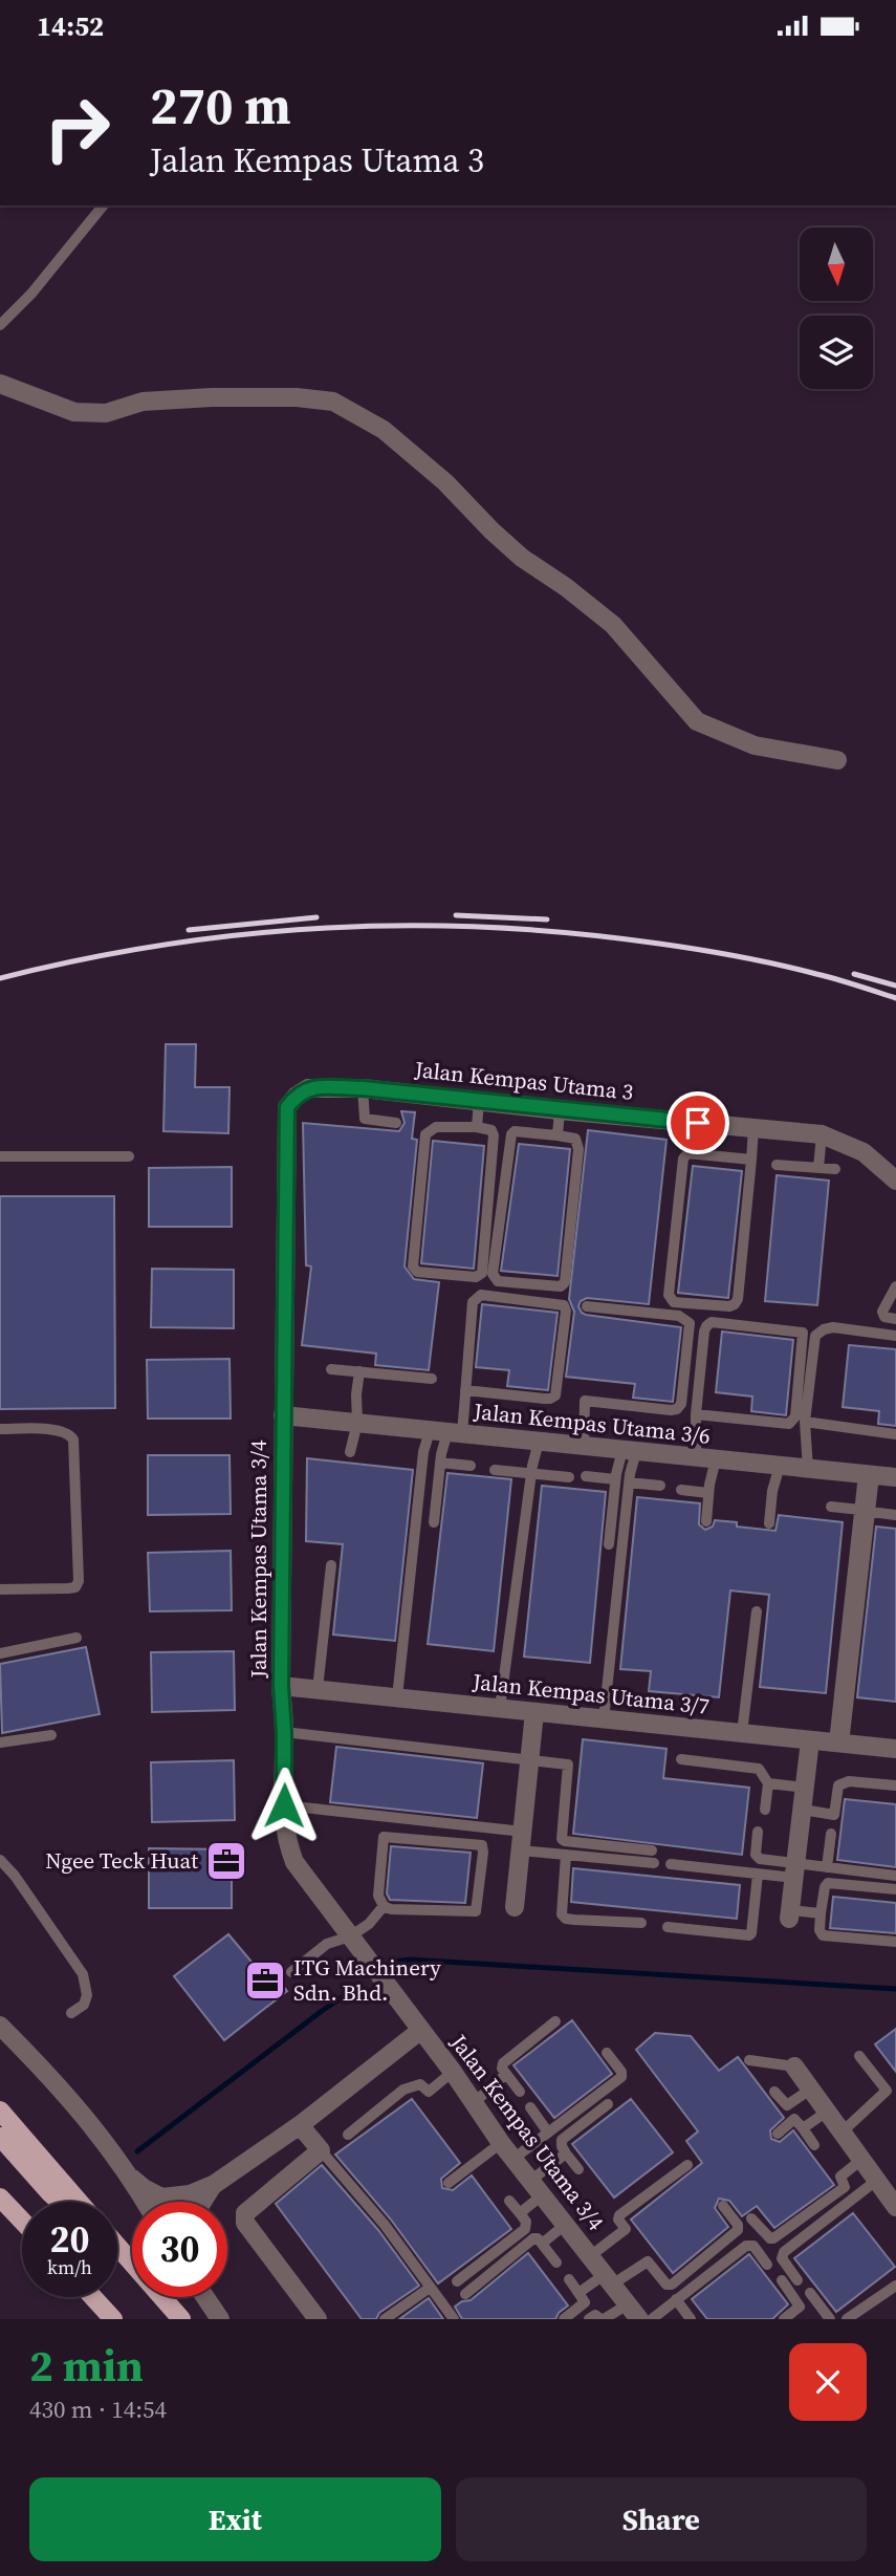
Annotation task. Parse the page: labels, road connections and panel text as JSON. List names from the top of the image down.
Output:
{
  "streets": {
    "street": [
      "Jalan Kempas Utama 3",
      "Jalan Kempas Utama 3/6",
      "Jalan Kempas Utama 3/4",
      "Jalan Kempas Utama 3/7"
    ]
  },
  "crossings": [
    ["Jalan Kempas Utama 3", "Jalan Kempas Utama 3/4"],
    ["Jalan Kempas Utama 3/6", "Jalan Kempas Utama 3/4"],
    ["Jalan Kempas Utama 3/4", "Jalan Kempas Utama 3/7"]
  ],
  "places": {
    "office": ["Ngee Teck Huat", "ITG Machinery Sdn. Bhd."]
  },
  "north": "bottom",
  "page": {
    "status": "14:52",
    "turn": ["270 m", "Jalan Kempas Utama 3"],
    "speed": "20 km/h",
    "limit": "30",
    "heading": ["2 min", "430 m · 14:54"],
    "buttons": ["Exit", "Share"]
  }
}
